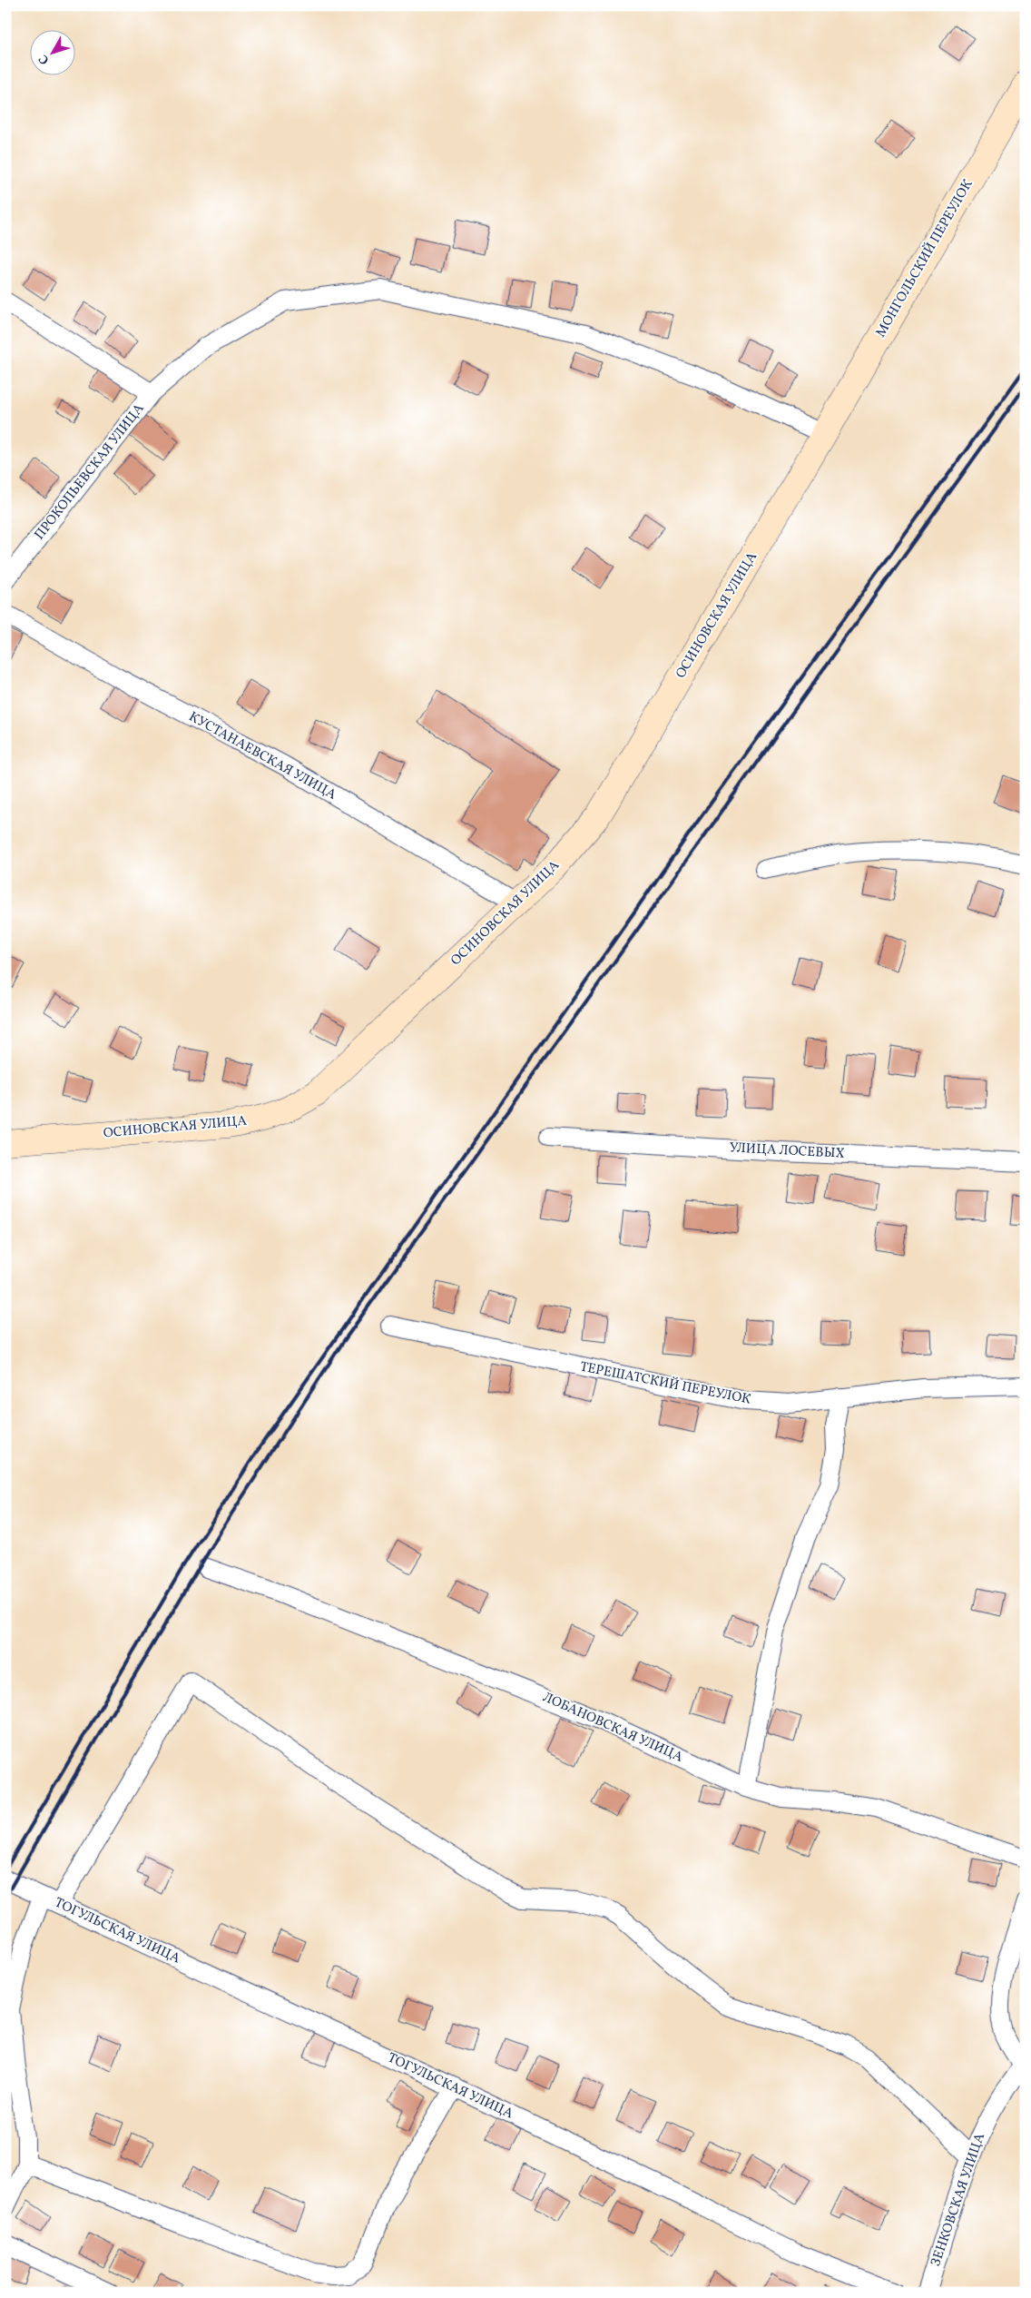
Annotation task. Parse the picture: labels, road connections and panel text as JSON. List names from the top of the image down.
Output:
{
  "streets": {
    "main road": ["МОНГОЛЬСКИЙ ПЕРЕУЛОК", "ОСИНОВСКАЯ УЛИЦА"],
    "street": [
      "ПРОКОПЬЕВСКАЯ УЛИЦА",
      "КУСТАНАЕВСКАЯ УЛИЦА",
      "УЛИЦА ЛОСЕВЫХ",
      "ТЕРЕШАТСКИЙ ПЕРЕУЛОК",
      "ЛОБАНОВСКАЯ УЛИЦА",
      "ТОГУЛЬСКАЯ УЛИЦА",
      "ЗЕНКОВСКАЯ УЛИЦА"
    ]
  },
  "crossings": [
    ["МОНГОЛЬСКИЙ ПЕРЕУЛОК", "ОСИНОВСКАЯ УЛИЦА"],
    ["ОСИНОВСКАЯ УЛИЦА", "КУСТАНАЕВСКАЯ УЛИЦА"]
  ],
  "north": "bottom left"
}
